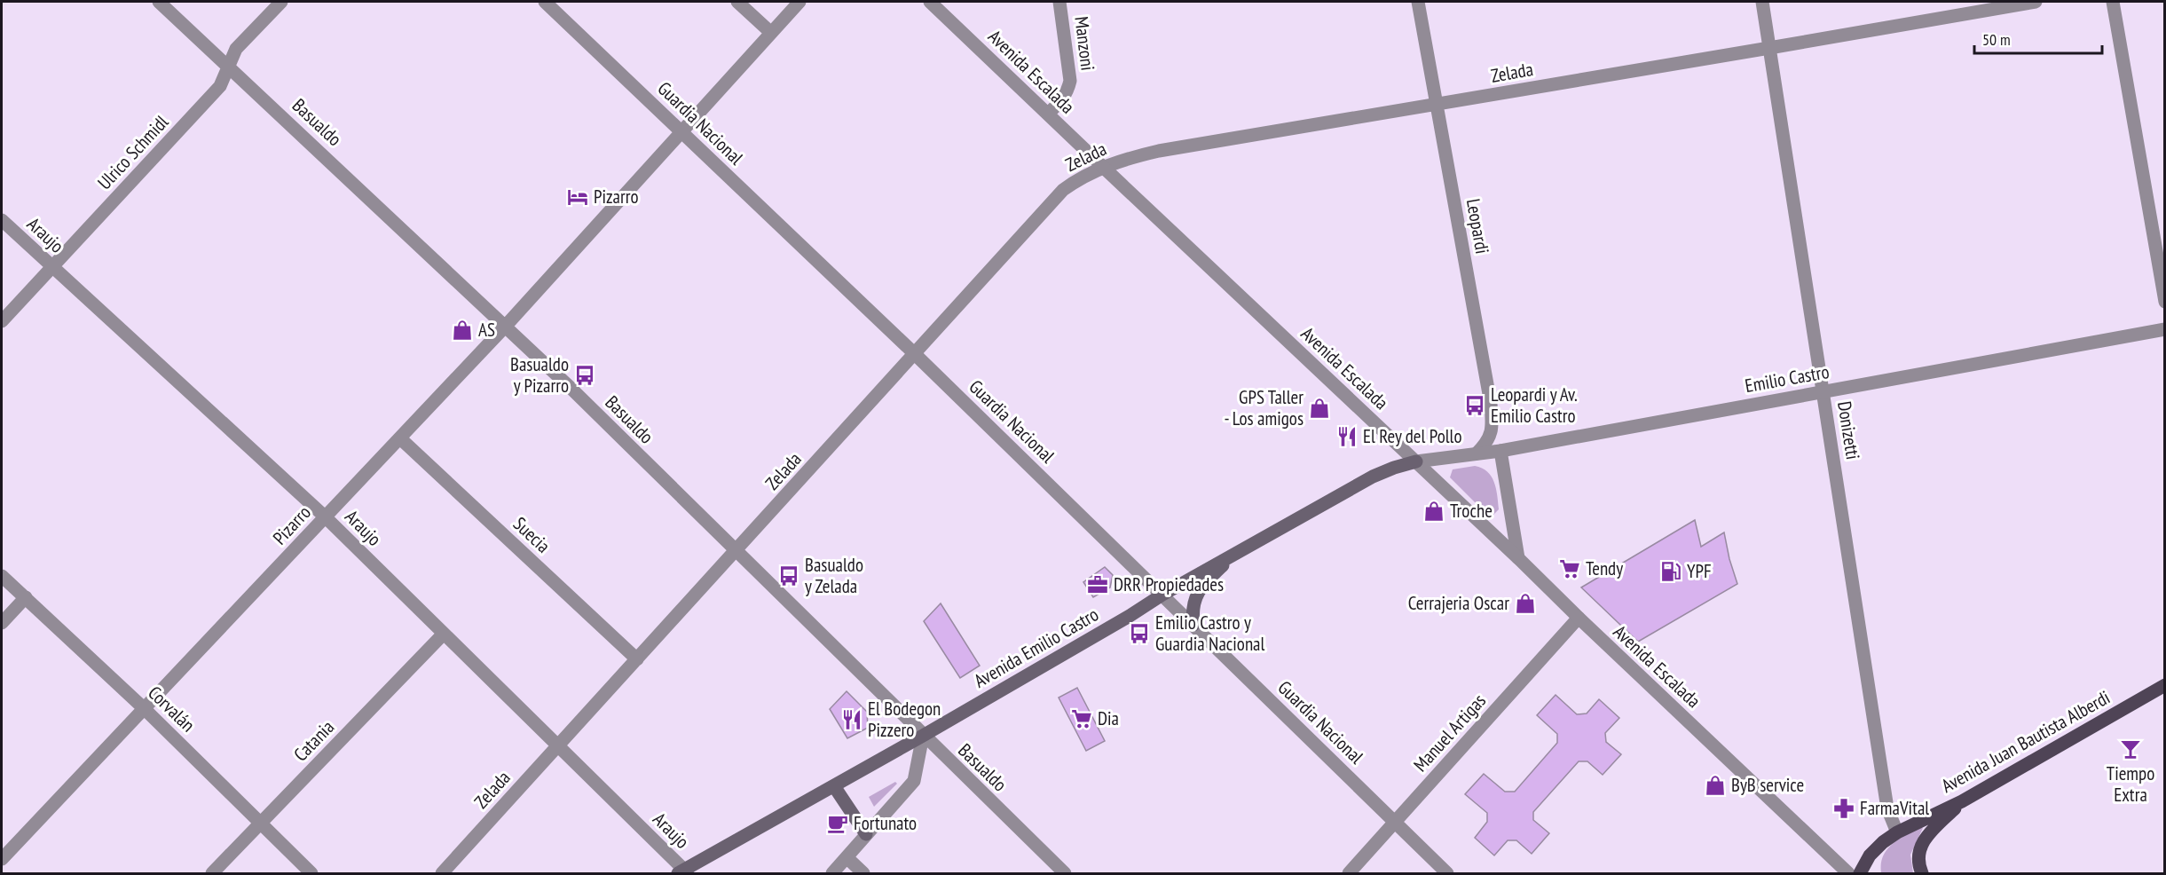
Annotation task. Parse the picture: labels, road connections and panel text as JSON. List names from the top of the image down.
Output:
{
  "streets": {
    "main road": ["Avenida Emilio Castro", "Avenida Juan Bautista Alberdi"],
    "street": [
      "Manzoni",
      "Avenida Escalada",
      "Zelada",
      "Basualdo",
      "Guardia Nacional",
      "Ulrico Schmidl",
      "Leopardi",
      "Araujo",
      "Emilio Castro",
      "Donizetti",
      "Pizarro",
      "Suecia",
      "Corvalán",
      "Manuel Artigas",
      "Catania"
    ]
  },
  "crossings": [
    ["Manzoni", "Avenida Escalada"],
    ["Avenida Escalada", "Zelada"],
    ["Avenida Escalada", "Emilio Castro"],
    ["Avenida Escalada", "Avenida Emilio Castro"],
    ["Avenida Escalada", "Manuel Artigas"],
    ["Zelada", "Basualdo"],
    ["Zelada", "Guardia Nacional"],
    ["Zelada", "Leopardi"],
    ["Zelada", "Araujo"],
    ["Zelada", "Donizetti"],
    ["Zelada", "Suecia"],
    ["Basualdo", "Ulrico Schmidl"],
    ["Basualdo", "Pizarro"],
    ["Basualdo", "Avenida Emilio Castro"],
    ["Guardia Nacional", "Pizarro"],
    ["Guardia Nacional", "Avenida Emilio Castro"],
    ["Guardia Nacional", "Manuel Artigas"],
    ["Ulrico Schmidl", "Araujo"],
    ["Leopardi", "Emilio Castro"],
    ["Araujo", "Pizarro"],
    ["Araujo", "Avenida Emilio Castro"],
    ["Araujo", "Catania"],
    ["Emilio Castro", "Donizetti"],
    ["Emilio Castro", "Avenida Emilio Castro"],
    ["Donizetti", "Avenida Juan Bautista Alberdi"],
    ["Pizarro", "Suecia"],
    ["Pizarro", "Corvalán"],
    ["Corvalán", "Catania"]
  ],
  "places": {
    "hotel": ["Pizarro"],
    "shop": [
      "AS",
      "GPS Taller - Los amigos",
      "Troche",
      "Cerrajeria Oscar",
      "ByB service"
    ],
    "bus stop": [
      "Basualdo y Pizarro",
      "Leopardi y Av. Emilio Castro",
      "Basualdo y Zelada",
      "Emilio Castro y Guardia Nacional"
    ],
    "restaurant": ["El Rey del Pollo", "El Bodegon Pizzero"],
    "supermarket": ["Tendy", "Dia"],
    "fuel station": ["YPF"],
    "office": ["DRR Propiedades"],
    "bar": ["Tiempo Extra"],
    "pharmacy": ["FarmaVital"],
    "cafe": ["Fortunato"]
  },
  "scale_bar": "50 m"
}
